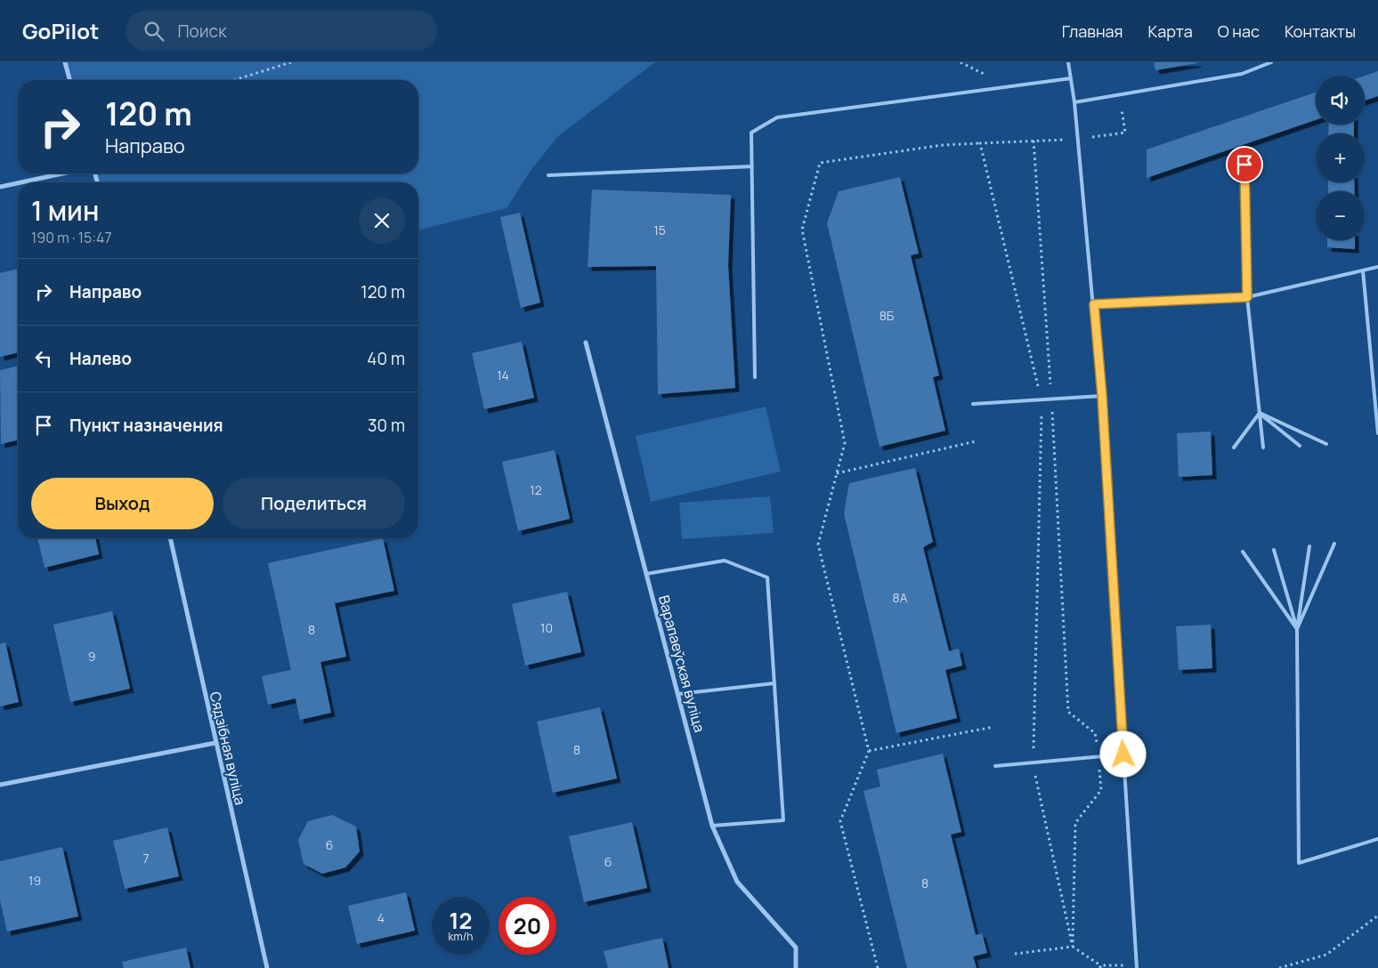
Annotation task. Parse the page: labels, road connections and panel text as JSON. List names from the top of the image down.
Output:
{
  "streets": {
    "street": ["Варапаеўская вуліца", "Сядзібная вуліца"]
  },
  "house_numbers": [
    "15",
    "8Б",
    "14",
    "12",
    "8А",
    "10",
    "8",
    "9",
    "8",
    "6",
    "7",
    "6",
    "19",
    "8",
    "4"
  ],
  "page": {
    "header": "GoPilot",
    "search": "Поиск",
    "nav": [
      "Главная",
      "Карта",
      "О нас",
      "Контакты"
    ],
    "map_buttons": ["+", "−"],
    "turn": ["120 m", "Направо"],
    "heading": ["1 мин", "190 m · 15:47"],
    "list": [
      {
        "name": "Направо",
        "value": "120 m"
      },
      {
        "name": "Налево",
        "value": "40 m"
      },
      {
        "name": "Пункт назначения",
        "value": "30 m"
      }
    ],
    "buttons": ["Выход", "Поделиться"],
    "speed": "12 km/h",
    "limit": "20"
  }
}
